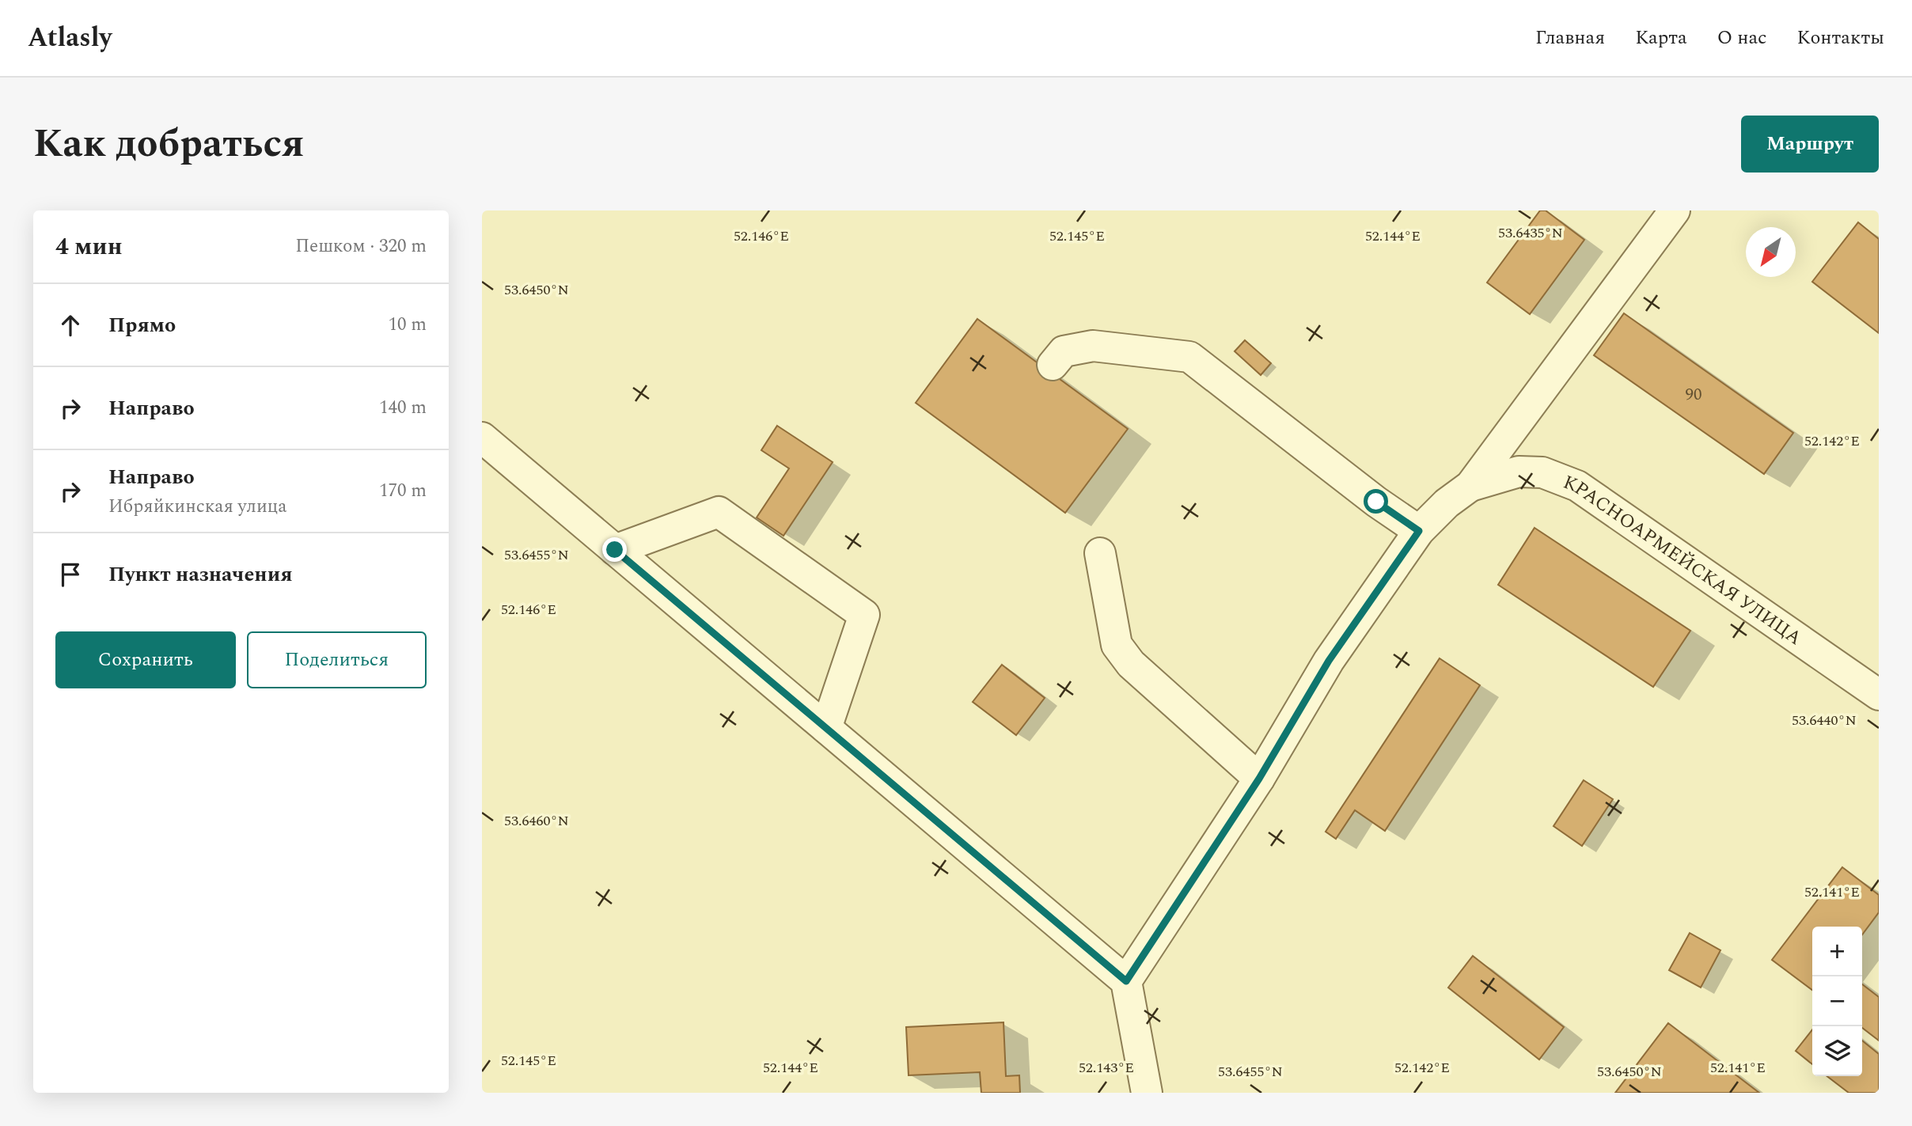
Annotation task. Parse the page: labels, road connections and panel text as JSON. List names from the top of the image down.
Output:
{
  "streets": {
    "street": ["КРАСНОАРМЕЙСКАЯ УЛИЦА"]
  },
  "house_numbers": ["90"],
  "north": "bottom left",
  "page": {
    "header": "Atlasly",
    "nav": [
      "Главная",
      "Карта",
      "О нас",
      "Контакты"
    ],
    "title": "Как добраться",
    "buttons": [
      "Маршрут",
      ["Сохранить", "Поделиться"]
    ],
    "heading": ["4 мин", "Пешком · 320 m"],
    "list": [
      ["Прямо", "10 m"],
      ["Направо", "140 m"],
      ["Направо", "Ибряйкинская улица", "170 m"],
      "Пункт назначения"
    ],
    "map_buttons": ["+", "−"]
  },
  "coordinates": [
    "53.6435°N",
    "52.146°E",
    "52.145°E",
    "52.144°E",
    "53.6450°N",
    "52.142°E",
    "53.6455°N",
    "53.6440°N",
    "53.6460°N",
    "52.141°E",
    "52.143°E"
  ]
}
